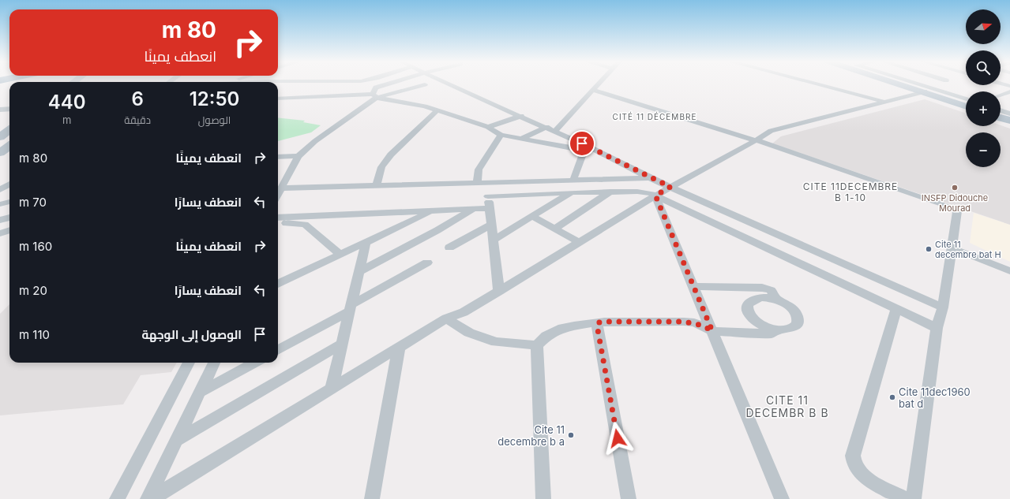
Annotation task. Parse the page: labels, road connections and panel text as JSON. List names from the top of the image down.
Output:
{
  "districts": ["CITÉ 11 DÉCEMBRE", "CITE 11DECEMBRE B 1-10", "CITE 11 DECEMBR B B"],
  "places": [
    "INSFP Didouche Mourad",
    "Cite 11 decembre bat H",
    "Cite 11dec1960 bat d",
    "Cite 11 decembre b a"
  ],
  "north": "right",
  "page": {
    "map_buttons": ["+", "−"],
    "turn": ["80 m", "انعطف يمينًا"],
    "eta": [
      "12:50",
      "الوصول",
      "6",
      "دقيقة",
      "440",
      "m"
    ],
    "list": [
      {
        "name": "انعطف يمينًا",
        "value": "80 m"
      },
      {
        "name": "انعطف يسارًا",
        "value": "70 m"
      },
      {
        "name": "انعطف يمينًا",
        "value": "160 m"
      },
      {
        "name": "انعطف يسارًا",
        "value": "20 m"
      },
      {
        "name": "الوصول إلى الوجهة",
        "value": "110 m"
      }
    ]
  }
}
